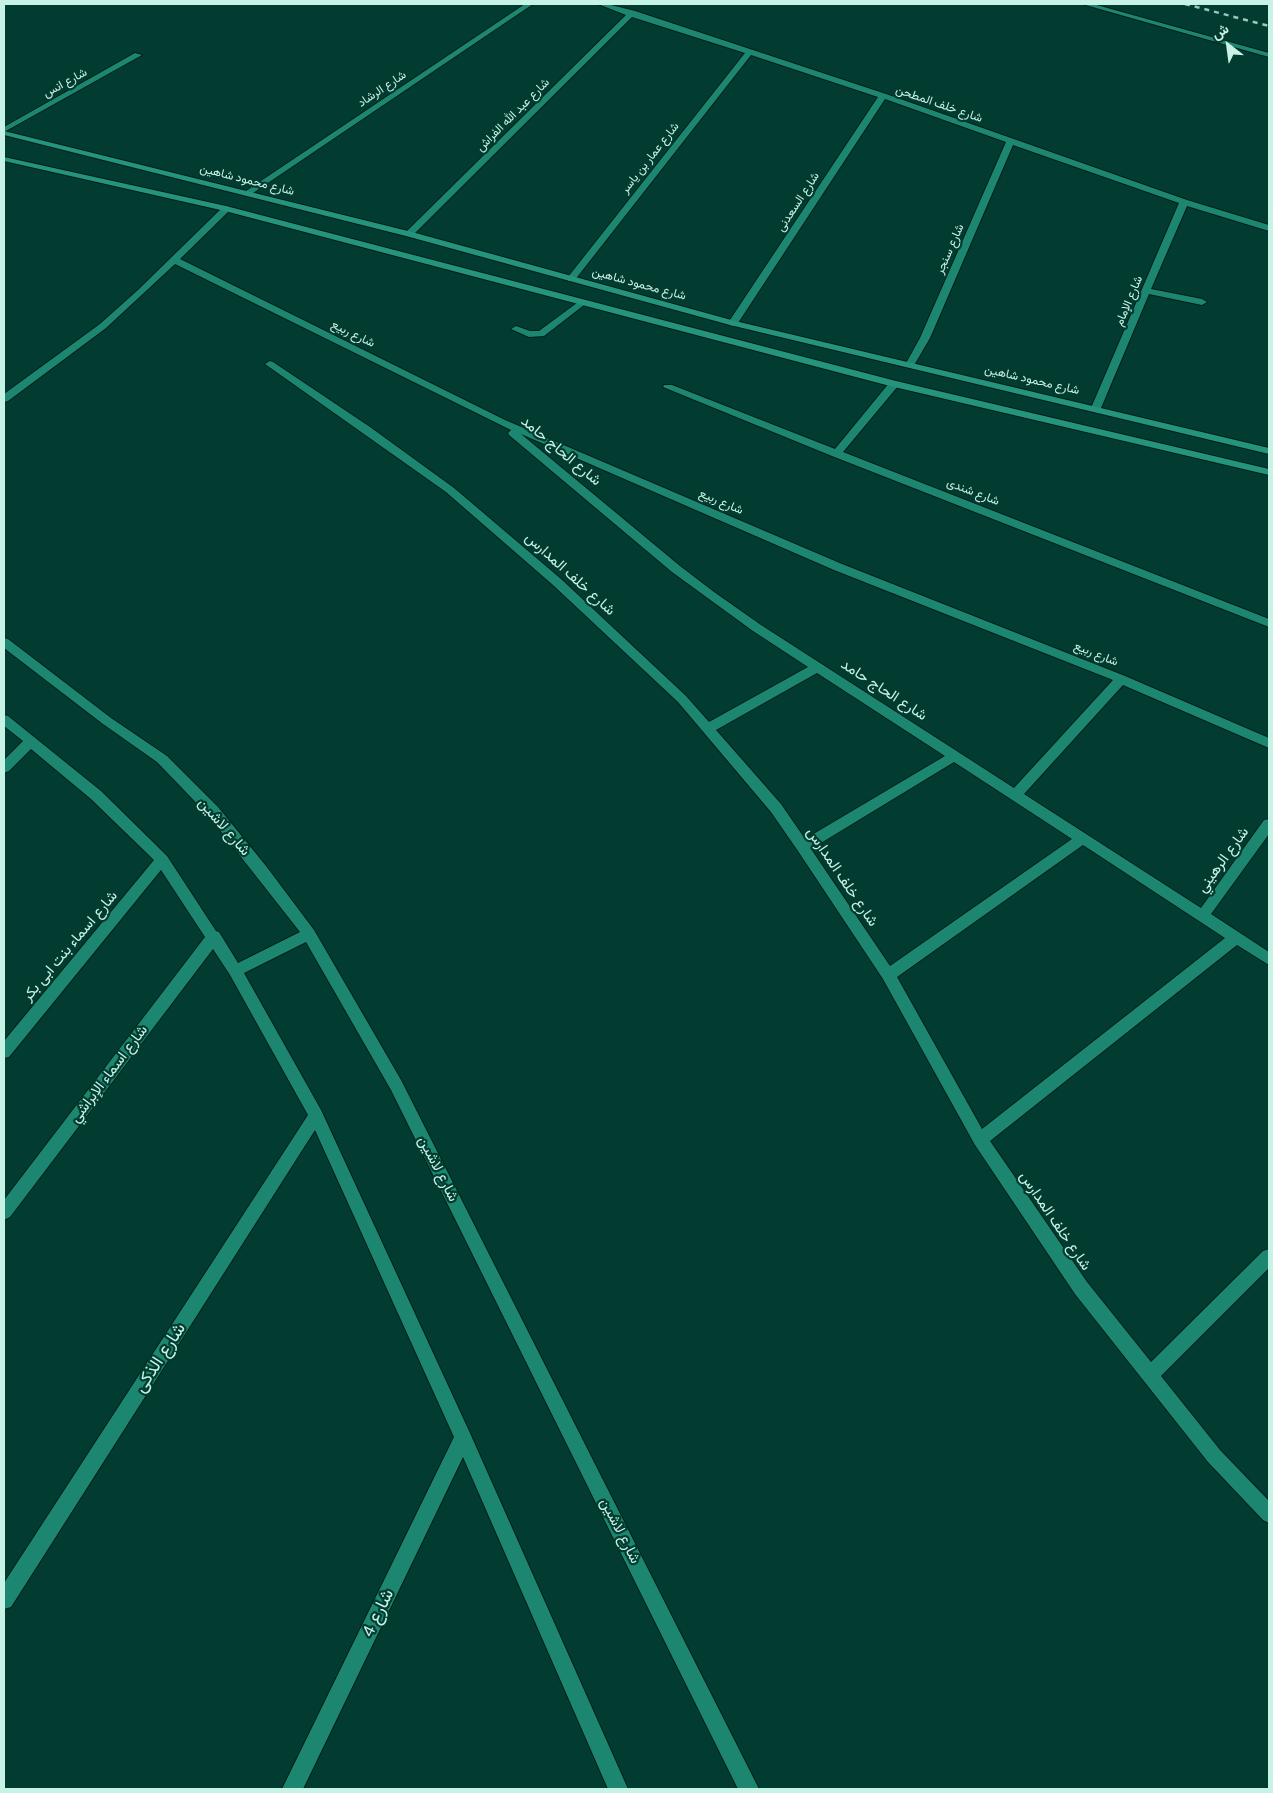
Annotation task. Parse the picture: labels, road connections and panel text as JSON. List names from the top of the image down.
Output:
{
  "streets": {
    "main road": ["شارع محمود شاهين"],
    "street": [
      "شارع انس",
      "شارع الرشاد",
      "شارع خلف المطحن",
      "شارع عبد الله الفراش",
      "شارع عمار بن ياسر",
      "شارع السعدنى",
      "شارع سنجر",
      "شارع الإمام",
      "شارع ربيع",
      "شارع الحاج حامد",
      "شارع شندى",
      "شارع خلف المدارس",
      "شارع لاشين",
      "شارع الرهيني",
      "شارع اسماء بنت ابى بكر",
      "شارع اسماء الإبراشي",
      "شارع الذكى",
      "شارع 4"
    ]
  },
  "crossings": [
    ["شارع انس", "شارع محمود شاهين"],
    ["شارع الرشاد", "شارع محمود شاهين"],
    ["شارع خلف المطحن", "شارع عبد الله الفراش"],
    ["شارع خلف المطحن", "شارع عمار بن ياسر"],
    ["شارع خلف المطحن", "شارع السعدنى"],
    ["شارع خلف المطحن", "شارع سنجر"],
    ["شارع خلف المطحن", "شارع الإمام"],
    ["شارع عبد الله الفراش", "شارع محمود شاهين"],
    ["شارع عمار بن ياسر", "شارع محمود شاهين"],
    ["شارع محمود شاهين", "شارع السعدنى"],
    ["شارع محمود شاهين", "شارع سنجر"],
    ["شارع محمود شاهين", "شارع الإمام"],
    ["شارع ربيع", "شارع الحاج حامد"],
    ["شارع الحاج حامد", "شارع الرهيني"]
  ],
  "north": "top left"
}
